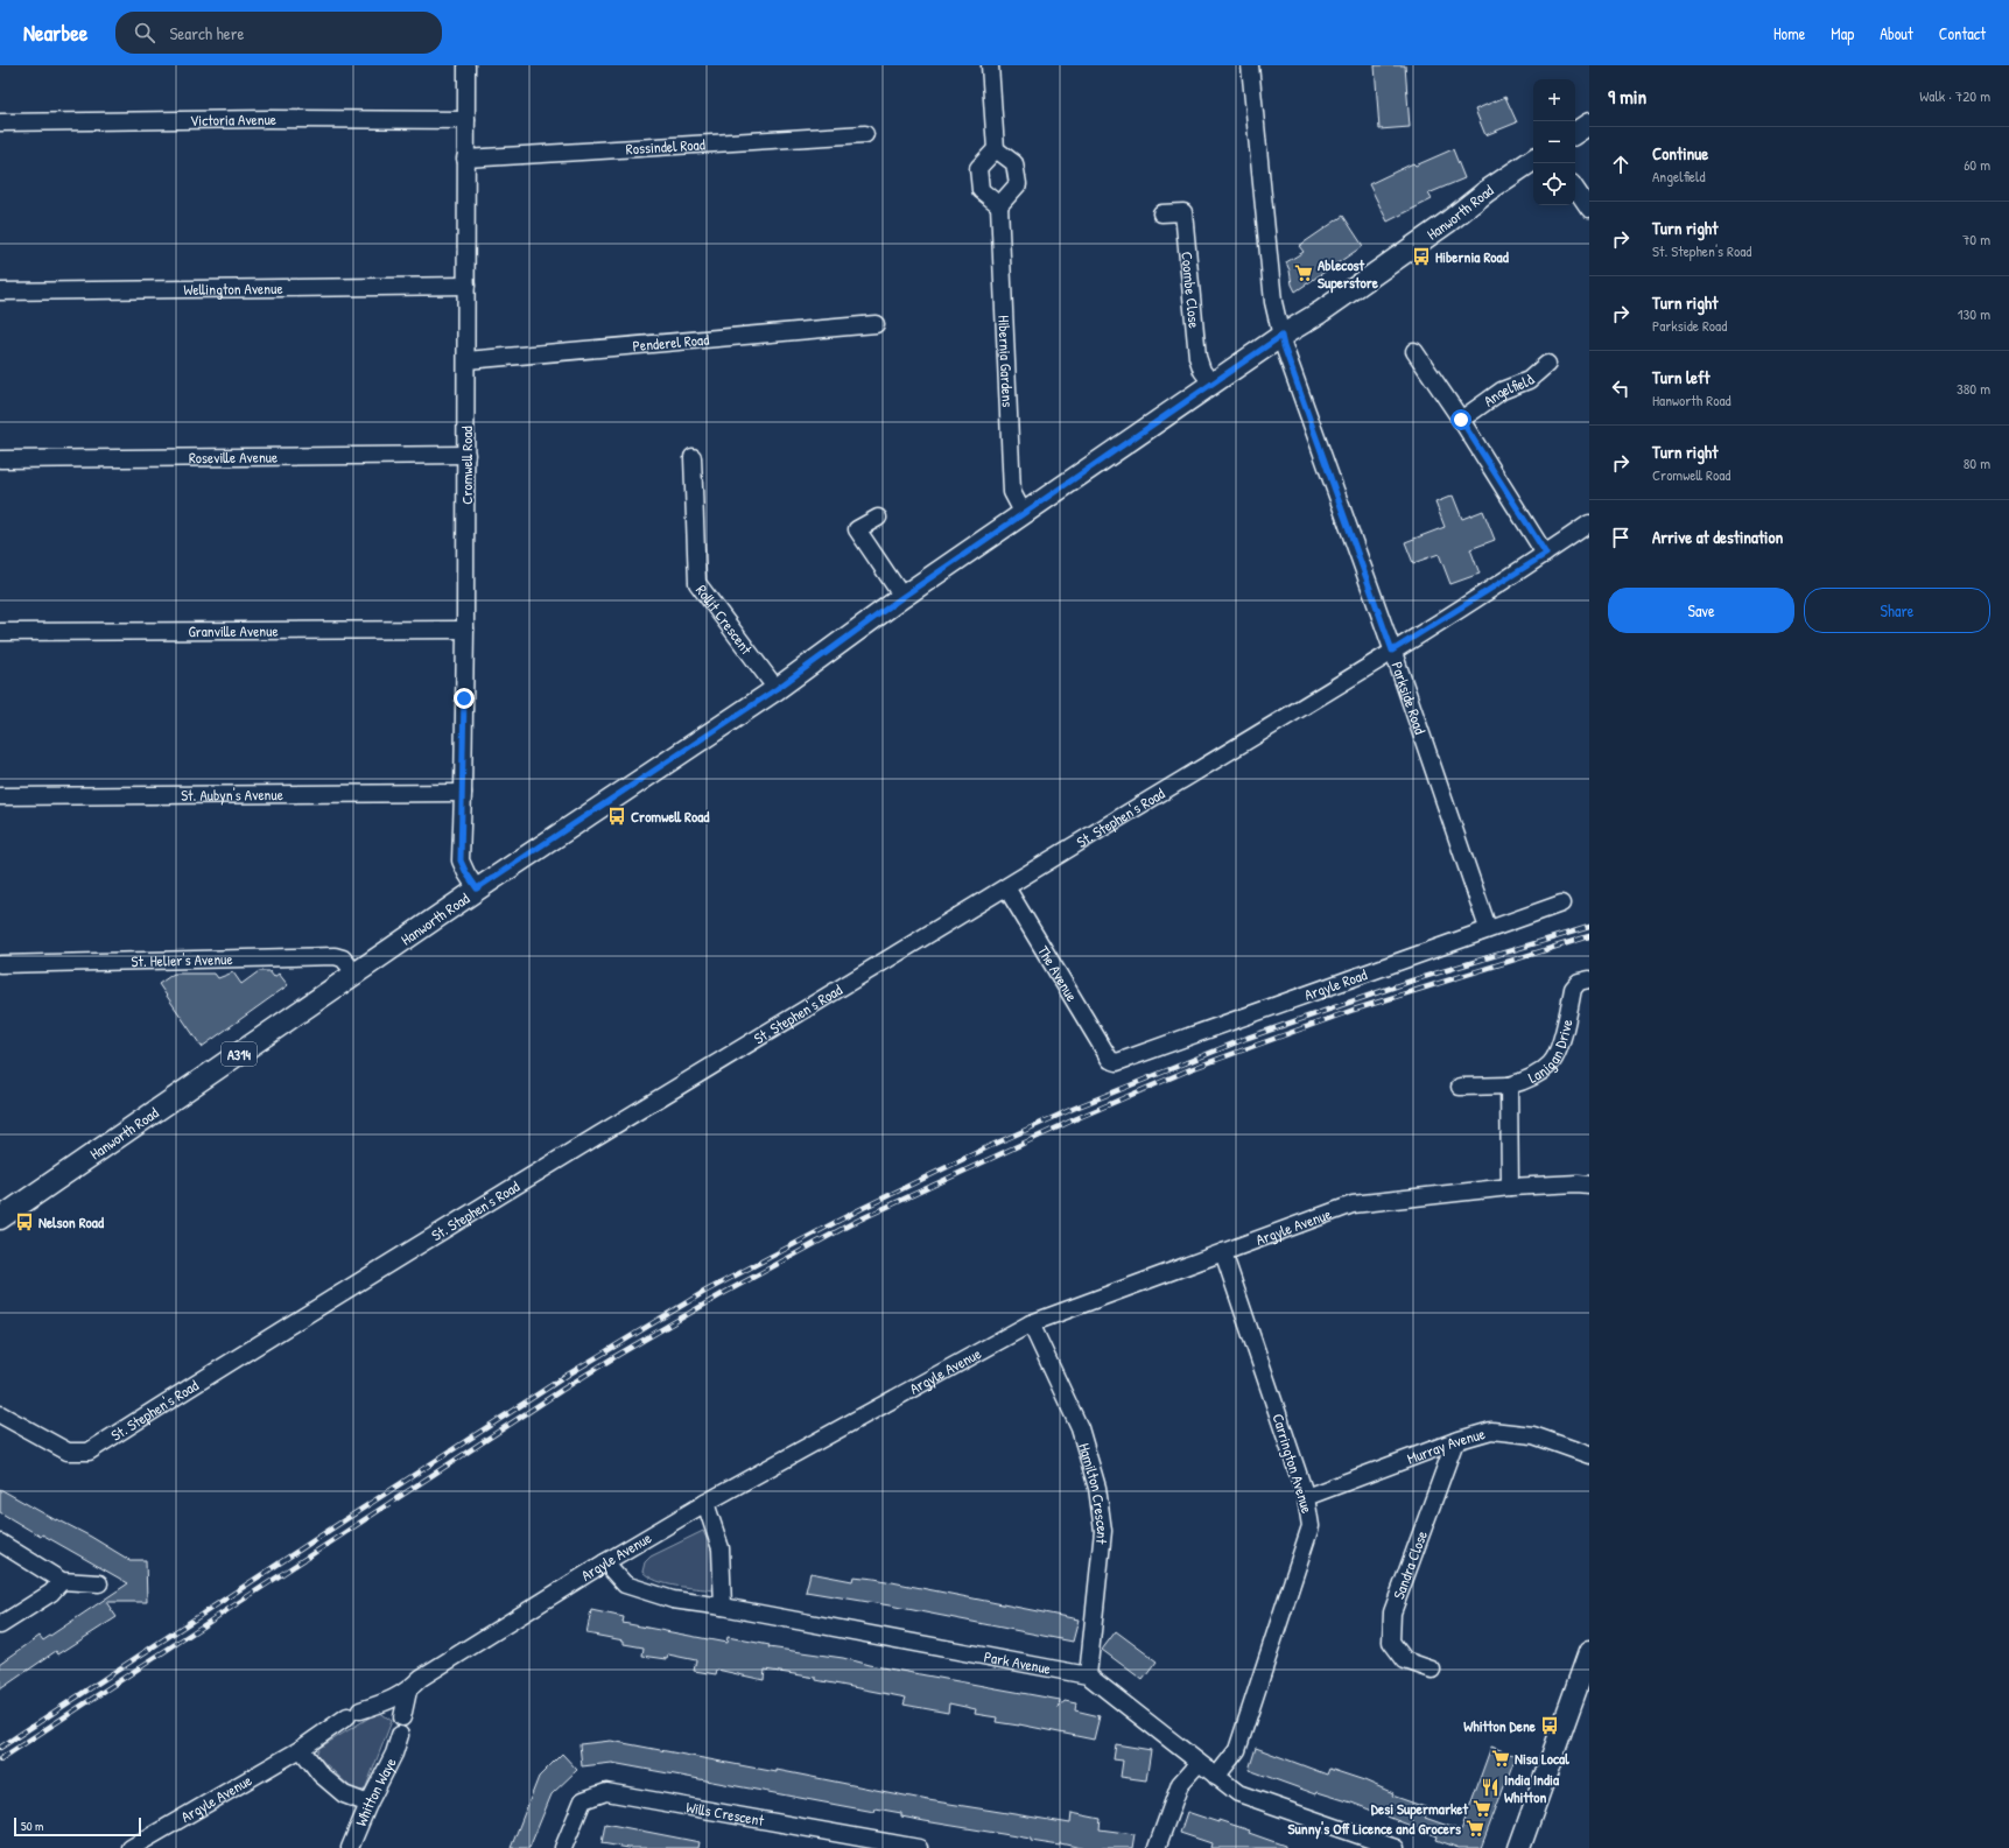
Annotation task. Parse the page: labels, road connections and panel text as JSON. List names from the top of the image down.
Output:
{
  "streets": {
    "main road": ["Hanworth Road", "A314"],
    "street": [
      "Victoria Avenue",
      "Rossindel Road",
      "Wellington Avenue",
      "Coombe Close",
      "Penderel Road",
      "Hibernia Gardens",
      "Angelfield",
      "Roseville Avenue",
      "Cromwell Road",
      "Rollit Crescent",
      "Granville Avenue",
      "Parkside Road",
      "St. Aubyn's Avenue",
      "St. Stephen's Road",
      "St. Helier's Avenue",
      "The Avenue",
      "Argyle Road",
      "Lanigan Drive",
      "Argyle Avenue",
      "Murray Avenue",
      "Carrington Avenue",
      "Hamilton Crescent",
      "Sandra Close",
      "Park Avenue",
      "Whitton Waye",
      "Wills Crescent"
    ]
  },
  "crossings": [
    ["Victoria Avenue", "Cromwell Road"],
    ["Rossindel Road", "Cromwell Road"],
    ["Hanworth Road", "Coombe Close"],
    ["Hanworth Road", "Hibernia Gardens"],
    ["Hanworth Road", "Cromwell Road"],
    ["Hanworth Road", "Rollit Crescent"],
    ["Hanworth Road", "Parkside Road"],
    ["Hanworth Road", "St. Helier's Avenue"],
    ["Wellington Avenue", "Cromwell Road"],
    ["Penderel Road", "Cromwell Road"],
    ["Roseville Avenue", "Cromwell Road"],
    ["Cromwell Road", "Granville Avenue"],
    ["Cromwell Road", "St. Aubyn's Avenue"],
    ["Parkside Road", "St. Stephen's Road"],
    ["Parkside Road", "Argyle Road"],
    ["St. Stephen's Road", "The Avenue"],
    ["The Avenue", "Argyle Road"],
    ["Lanigan Drive", "Argyle Avenue"],
    ["Argyle Avenue", "Carrington Avenue"],
    ["Argyle Avenue", "Hamilton Crescent"],
    ["Argyle Avenue", "Park Avenue"],
    ["Murray Avenue", "Carrington Avenue"],
    ["Murray Avenue", "Sandra Close"],
    ["Carrington Avenue", "Park Avenue"],
    ["Hamilton Crescent", "Park Avenue"]
  ],
  "places": {
    "bus stop": [
      "Hibernia Road",
      "Cromwell Road",
      "Nelson Road",
      "Whitton Dene"
    ],
    "supermarket": [
      "Ablecost Superstore",
      "Nisa Local",
      "Desi Supermarket",
      "Sunny's Off Licence and Grocers"
    ],
    "restaurant": ["India India Whitton"]
  },
  "scale_bar": "50 m",
  "page": {
    "header": "Nearbee",
    "search": "Search here",
    "nav": [
      "Home",
      "Map",
      "About",
      "Contact"
    ],
    "heading": ["9 min", "Walk · 720 m"],
    "map_buttons": ["+", "−"],
    "list": [
      ["Continue", "Angelfield", "60 m"],
      ["Turn right", "St. Stephen's Road", "70 m"],
      ["Turn right", "Parkside Road", "130 m"],
      ["Turn left", "Hanworth Road", "380 m"],
      ["Turn right", "Cromwell Road", "80 m"],
      "Arrive at destination"
    ],
    "buttons": ["Save", "Share"],
    "scale": "50 m"
  }
}
